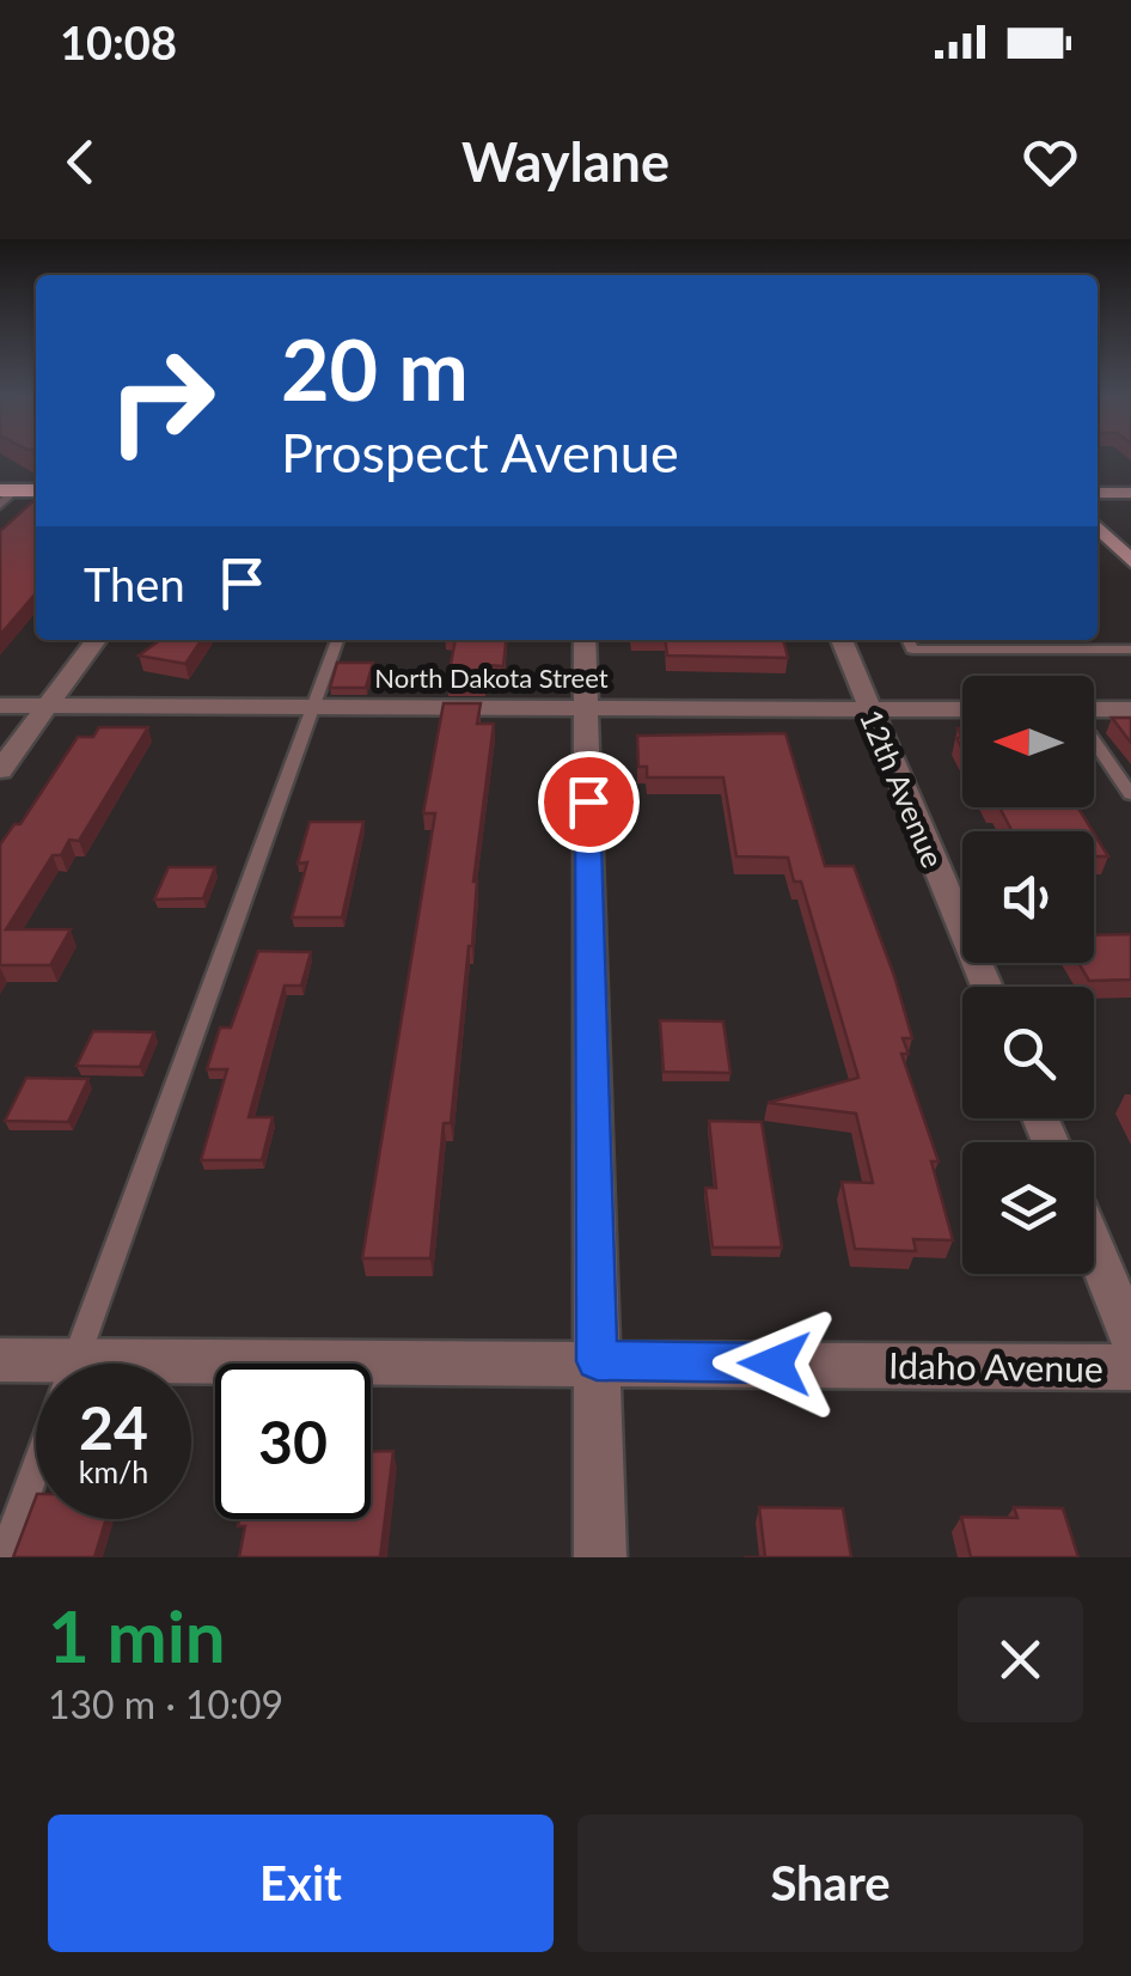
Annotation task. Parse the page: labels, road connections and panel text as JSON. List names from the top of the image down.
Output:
{
  "streets": {
    "street": ["North Dakota Street", "12th Avenue", "Idaho Avenue"]
  },
  "crossings": [
    ["North Dakota Street", "12th Avenue"]
  ],
  "north": "left",
  "page": {
    "status": "10:08",
    "header": "Waylane",
    "turn": ["20 m", "Prospect Avenue"],
    "then": "Then",
    "speed": "24 km/h",
    "limit": "30",
    "heading": ["1 min", "130 m · 10:09"],
    "buttons": ["Exit", "Share"]
  }
}
